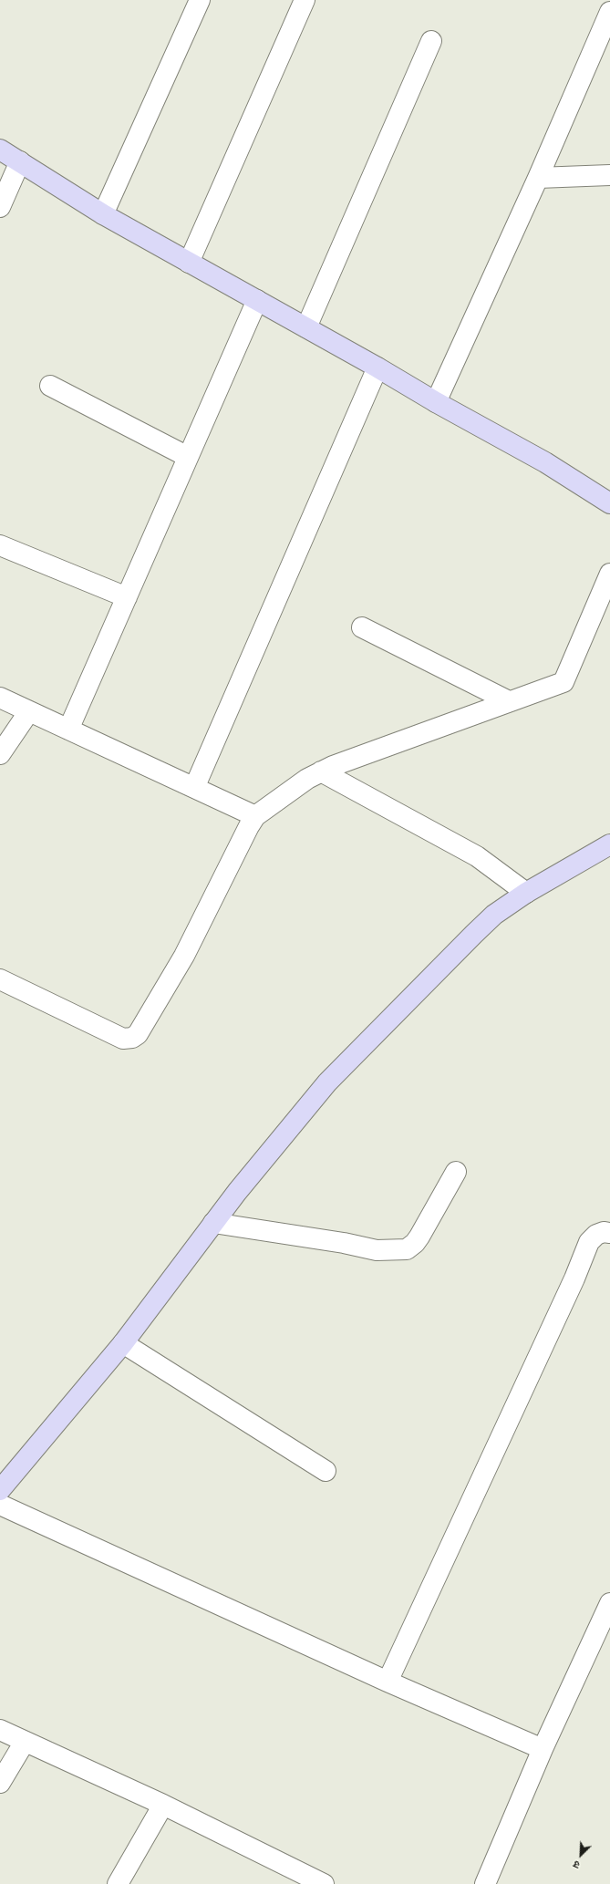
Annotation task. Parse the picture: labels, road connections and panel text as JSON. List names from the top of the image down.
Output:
{
  "north": "bottom left"
}
